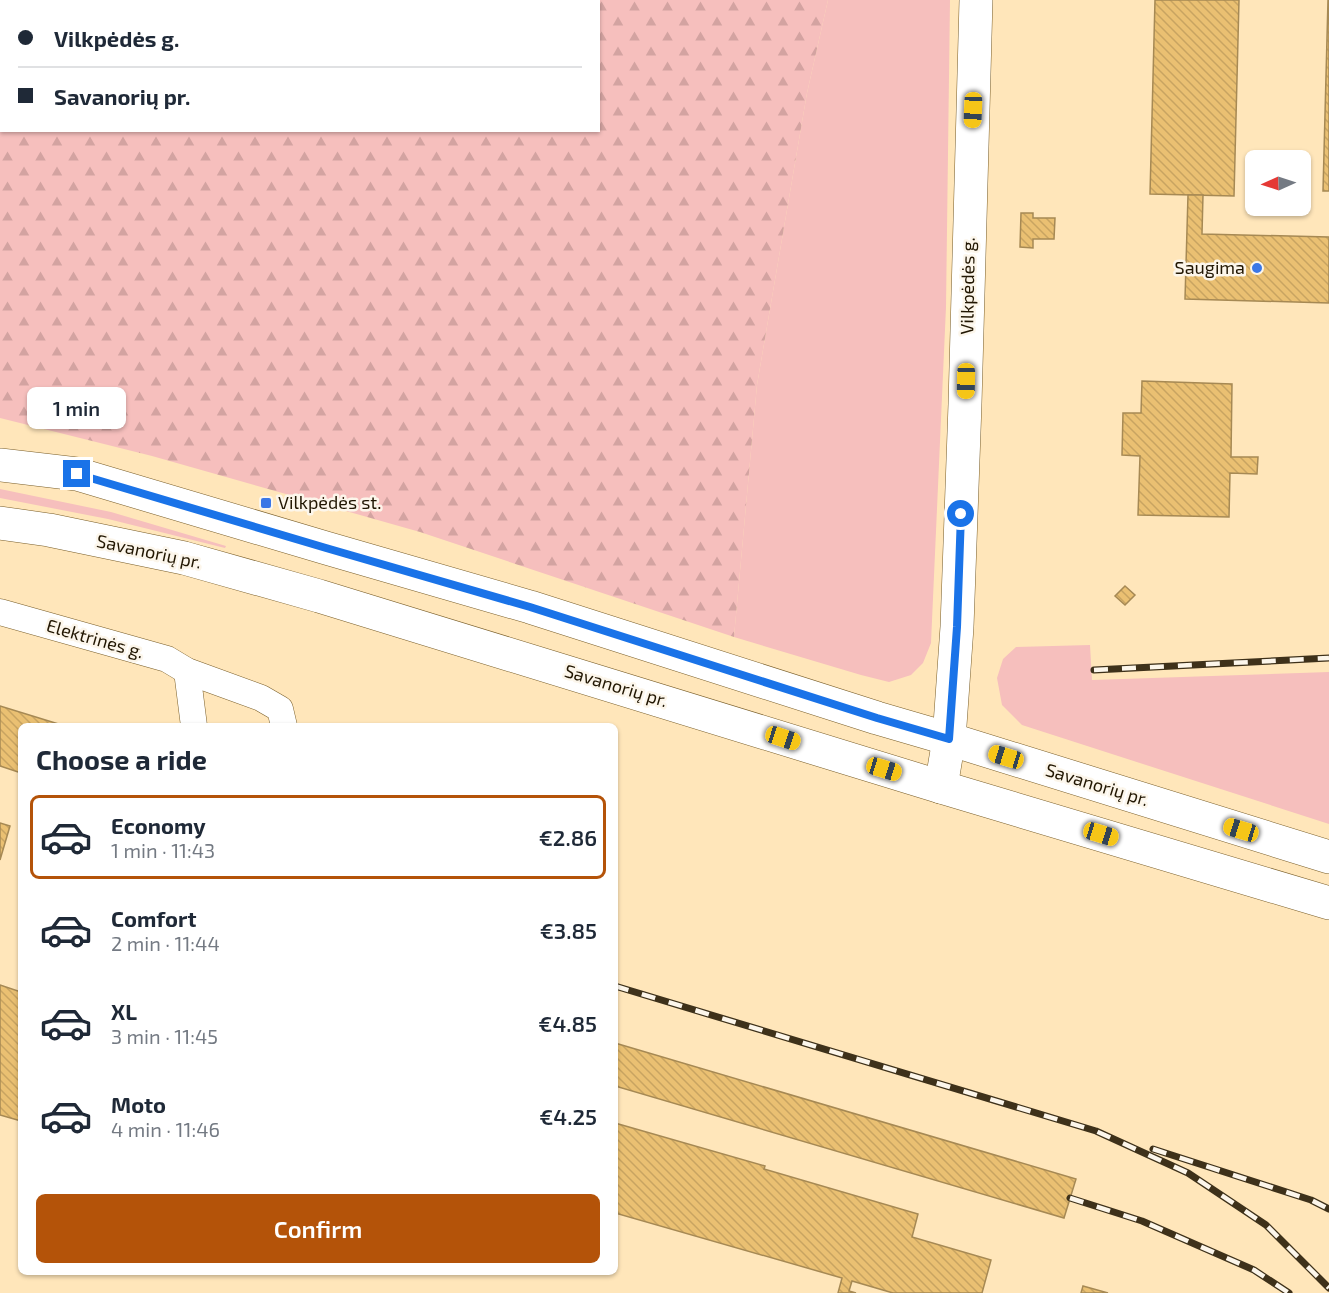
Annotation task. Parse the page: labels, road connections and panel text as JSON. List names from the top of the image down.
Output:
{
  "streets": {
    "main road": ["Vilkpėdės g.", "Savanorių pr."],
    "street": ["Elektrinės g."]
  },
  "crossings": [
    ["Vilkpėdės g.", "Savanorių pr."]
  ],
  "places": {
    "other": ["Saugima"],
    "transit": ["Vilkpėdės st."]
  },
  "north": "left",
  "page": {
    "banner": ["Vilkpėdės g.", "Savanorių pr."],
    "bubble": "1 min",
    "heading": "Choose a ride",
    "list": [
      {
        "name": "Economy",
        "note": "1 min · 11:43",
        "value": "€2.86"
      },
      {
        "name": "Comfort",
        "note": "2 min · 11:44",
        "value": "€3.85"
      },
      {
        "name": "XL",
        "note": "3 min · 11:45",
        "value": "€4.85"
      },
      {
        "name": "Moto",
        "note": "4 min · 11:46",
        "value": "€4.25"
      }
    ],
    "buttons": "Confirm"
  }
}
